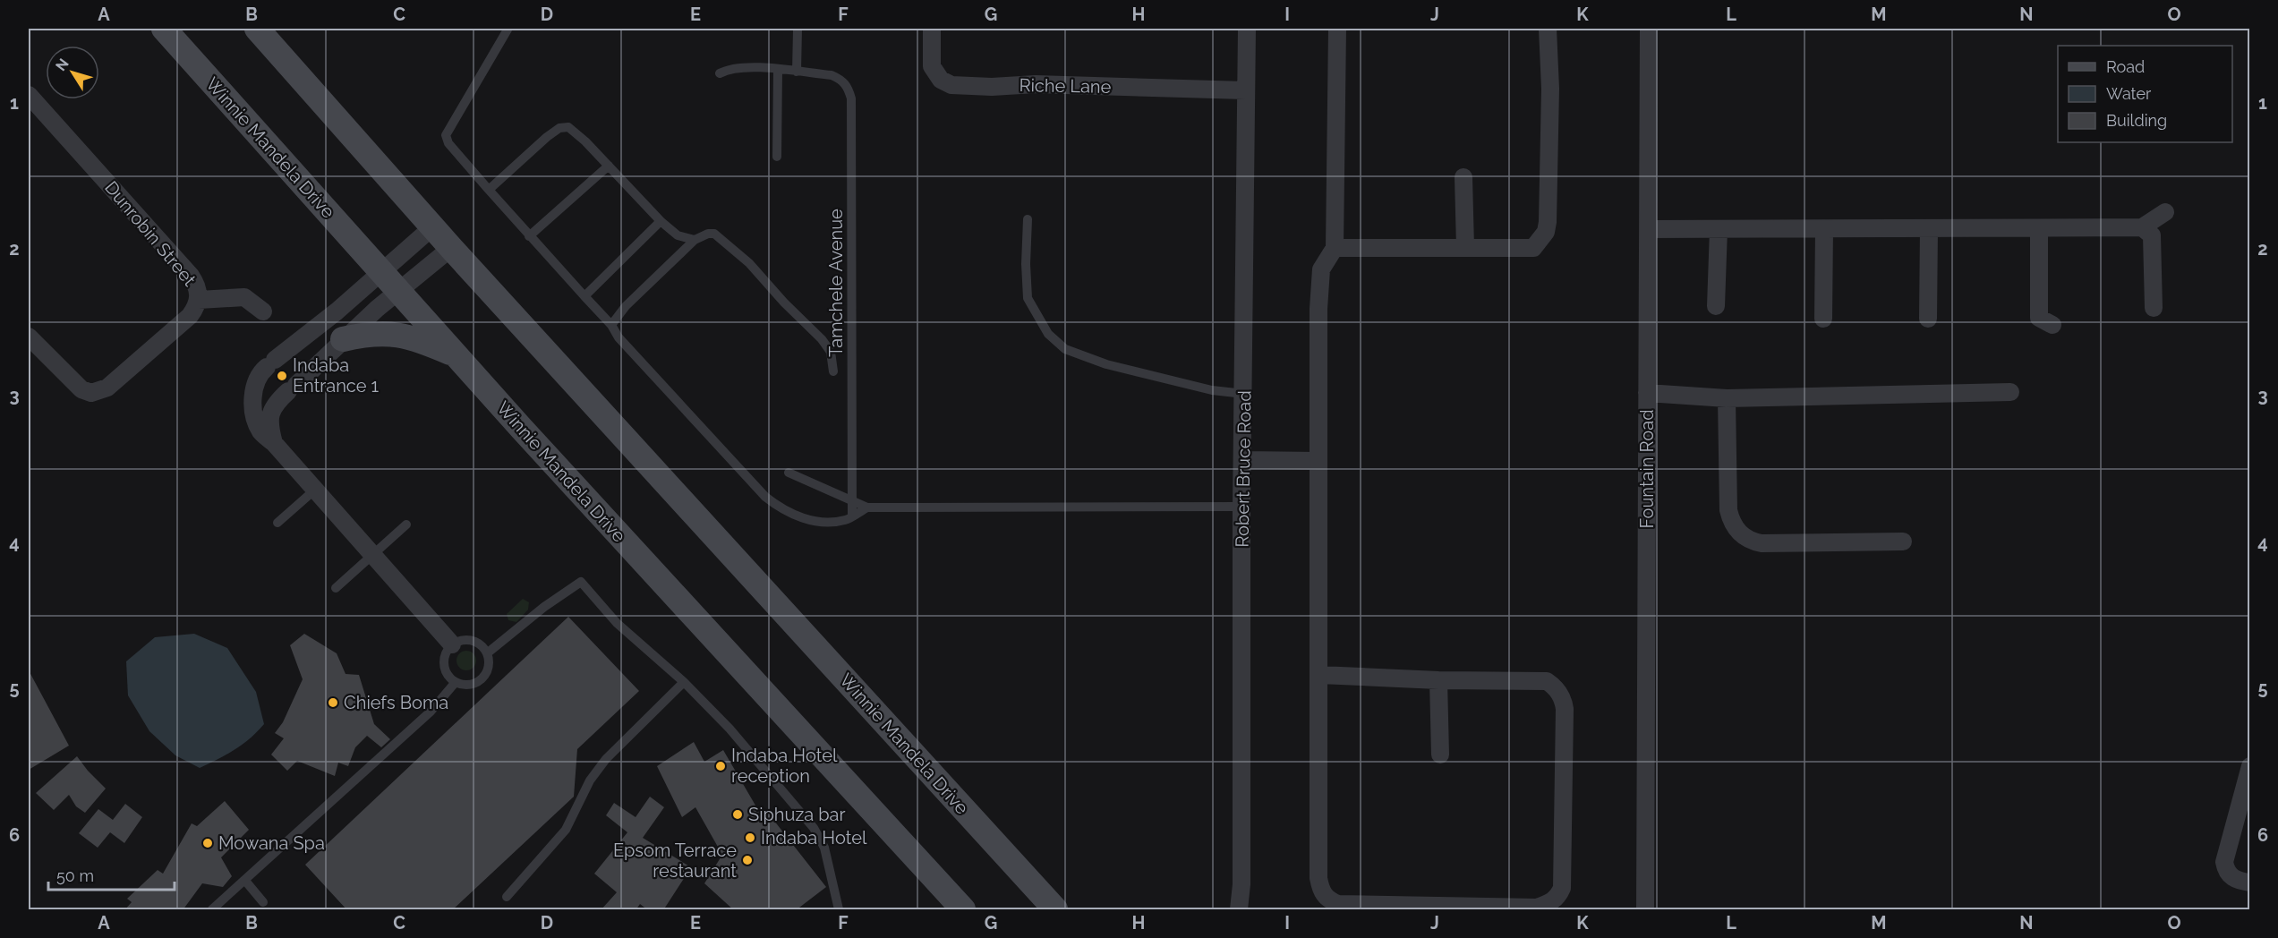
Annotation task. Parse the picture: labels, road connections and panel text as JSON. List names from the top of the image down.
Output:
{
  "streets": {
    "main road": ["Winnie Mandela Drive"],
    "street": [
      "Riche Lane",
      "Dunrobin Street",
      "Robert Bruce Road",
      "Fountain Road"
    ],
    "lane": ["Tamchele Avenue"]
  },
  "crossings": [
    ["Riche Lane", "Robert Bruce Road"]
  ],
  "places": [
    "Indaba Entrance 1",
    "Chiefs Boma",
    "Indaba Hotel reception",
    "Siphuza bar",
    "Indaba Hotel",
    "Mowana Spa",
    "Epsom Terrace restaurant"
  ],
  "legend": ["Road", "Water", "Building"],
  "scale_bar": "50 m",
  "north": "top left",
  "grid": {
    "columns": [
      "A",
      "B",
      "C",
      "D",
      "E",
      "F",
      "G",
      "H",
      "I",
      "J",
      "K",
      "L",
      "M",
      "N",
      "O"
    ],
    "rows": [
      "1",
      "2",
      "3",
      "4",
      "5",
      "6"
    ]
  }
}
